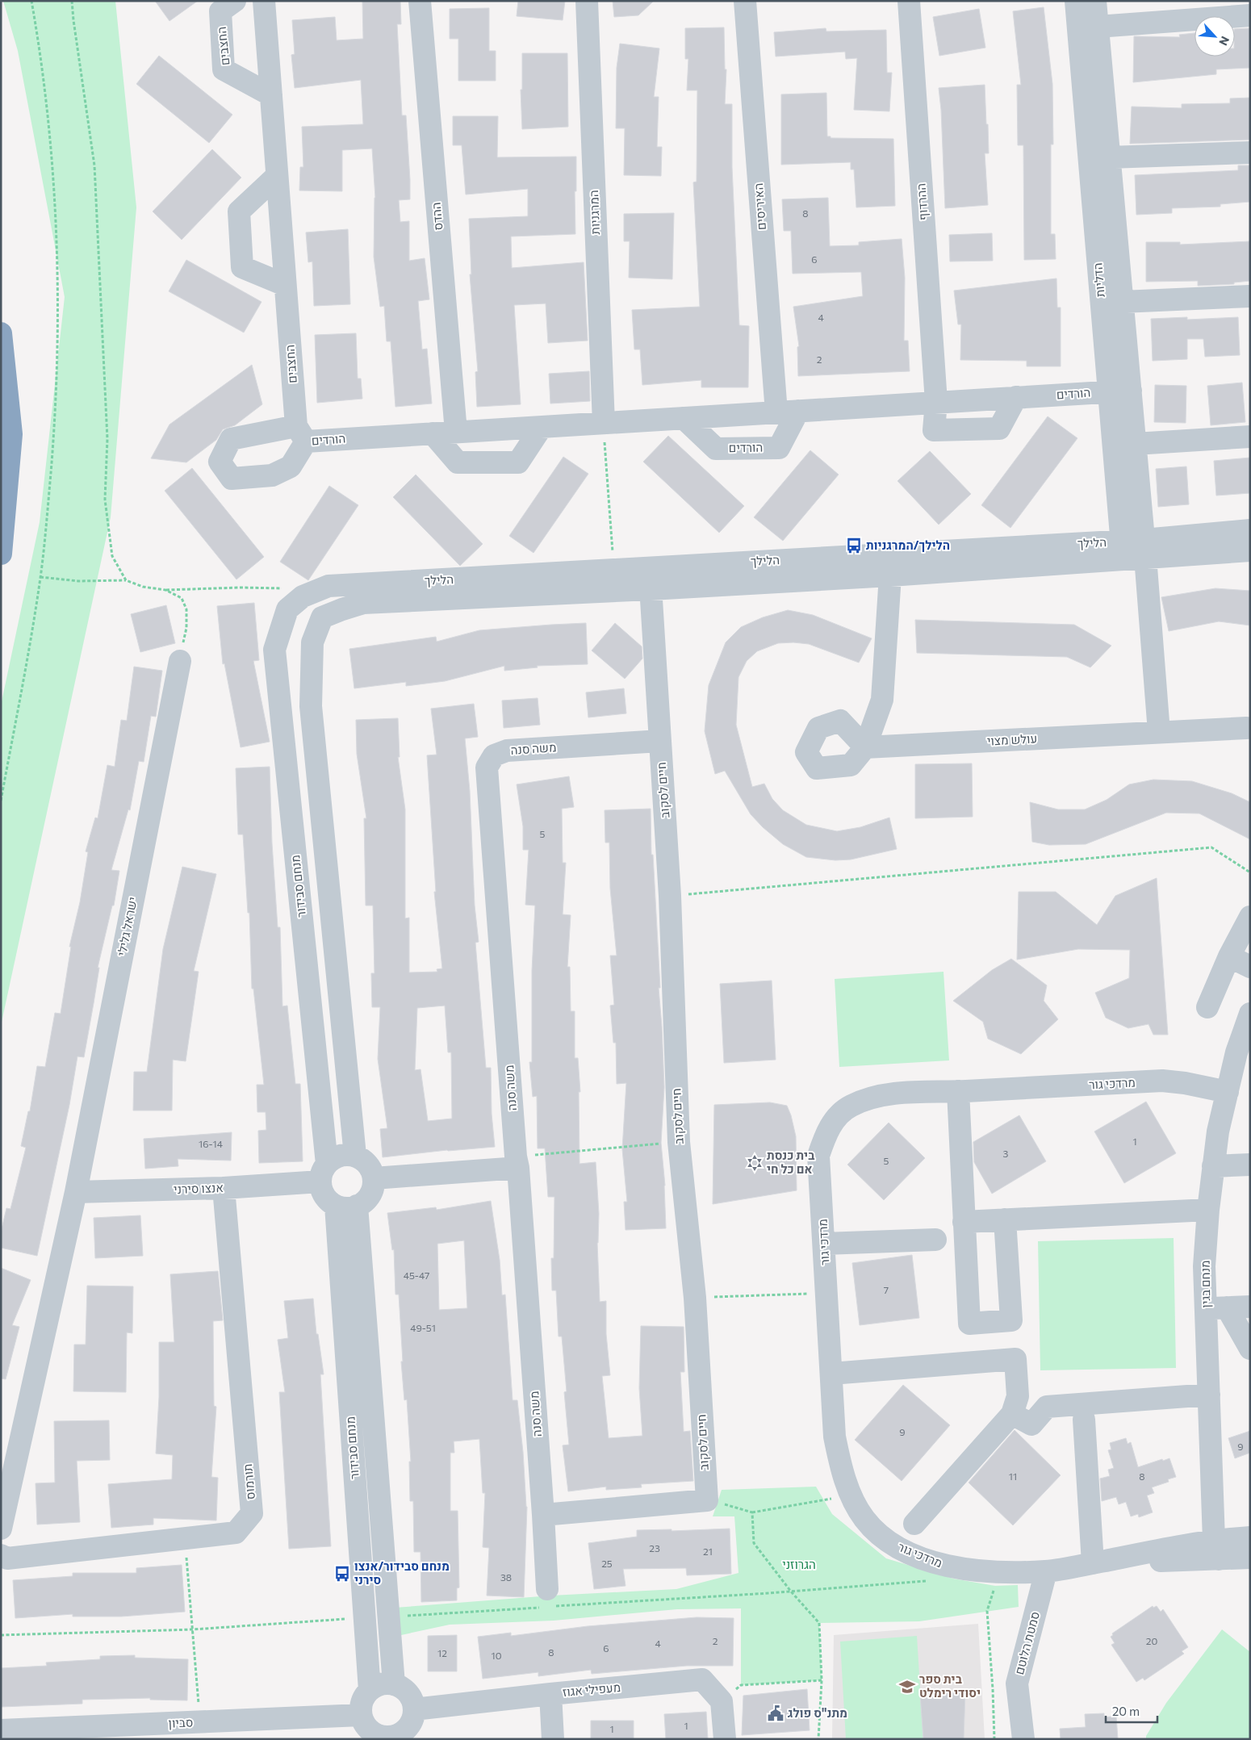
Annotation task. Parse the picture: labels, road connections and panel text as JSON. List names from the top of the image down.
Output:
{
  "streets": {
    "street": [
      "החצבים",
      "ההרדוף",
      "האיריסים",
      "המרגניות",
      "ההדס",
      "הדליות",
      "הורדים",
      "הלילך",
      "עולש מצוי",
      "משה סנה",
      "חיים לסקוב",
      "מנחם סבידור",
      "ישראל גלילי",
      "מרדכי גור",
      "אנצו סירני",
      "מנחם בגין",
      "תורמוס",
      "סמטת הלוטם",
      "מעפילי אגוז",
      "סביון"
    ]
  },
  "crossings": [
    ["החצבים", "הורדים"],
    ["ההרדוף", "הורדים"],
    ["האיריסים", "הורדים"],
    ["המרגניות", "הורדים"],
    ["ההדס", "הורדים"],
    ["הדליות", "הורדים"],
    ["הדליות", "הלילך"],
    ["הלילך", "עולש מצוי"],
    ["הלילך", "חיים לסקוב"],
    ["הלילך", "מנחם סבידור"],
    ["הלילך", "אנצו סירני"],
    ["משה סנה", "חיים לסקוב"],
    ["מנחם סבידור", "אנצו סירני"],
    ["מנחם סבידור", "מעפילי אגוז"],
    ["מנחם סבידור", "סביון"],
    ["ישראל גלילי", "אנצו סירני"],
    ["מרדכי גור", "מנחם בגין"],
    ["מרדכי גור", "סמטת הלוטם"],
    ["אנצו סירני", "תורמוס"],
    ["מעפילי אגוז", "סביון"]
  ],
  "parks": ["הגרוזני"],
  "places": {
    "bus stop": ["הלילך/המרגניות", "מנחם סבידור/אנצו סירני"],
    "synagogue": ["בית כנסת אם כל חי"],
    "school or university": ["בית ספר יסודי רימלט"],
    "public building": ["מתנ\"ס פולג"]
  },
  "house_numbers": [
    "8",
    "6",
    "4",
    "2",
    "5",
    "1",
    "16-14",
    "3",
    "5",
    "45-47",
    "7",
    "49-51",
    "9",
    "9",
    "11",
    "8",
    "23",
    "21",
    "25",
    "38",
    "2",
    "20",
    "4",
    "6",
    "8",
    "12",
    "10",
    "1",
    "1"
  ],
  "scale_bar": "20 m",
  "north": "bottom right"
}
